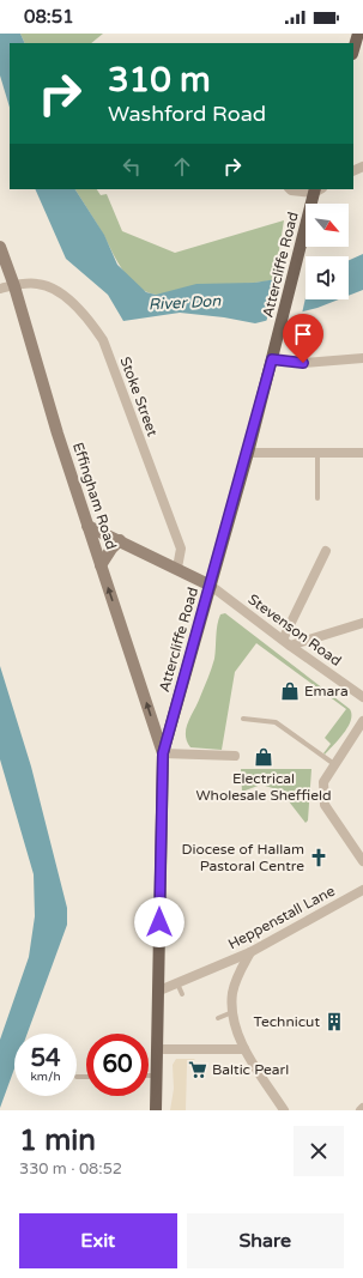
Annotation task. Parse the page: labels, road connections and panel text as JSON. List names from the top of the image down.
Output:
{
  "streets": {
    "main road": ["Attercliffe Road", "Effingham Road"],
    "street": ["Stoke Street", "Stevenson Road", "Heppenstall Lane"]
  },
  "crossings": [
    ["Attercliffe Road", "Effingham Road"],
    ["Attercliffe Road", "Stevenson Road"],
    ["Attercliffe Road", "Heppenstall Lane"],
    ["Stoke Street", "Effingham Road"]
  ],
  "one_way": ["Effingham Road"],
  "water": ["River Don"],
  "places": {
    "shop": ["Emara", "Electrical Wholesale Sheffield"],
    "church": ["Diocese of Hallam Pastoral Centre"],
    "building": ["Technicut"],
    "supermarket": ["Baltic Pearl"]
  },
  "north": "bottom right",
  "page": {
    "status": "08:51",
    "turn": ["310 m", "Washford Road"],
    "speed": "54 km/h",
    "limit": "60",
    "heading": ["1 min", "330 m · 08:52"],
    "buttons": ["Exit", "Share"]
  }
}
